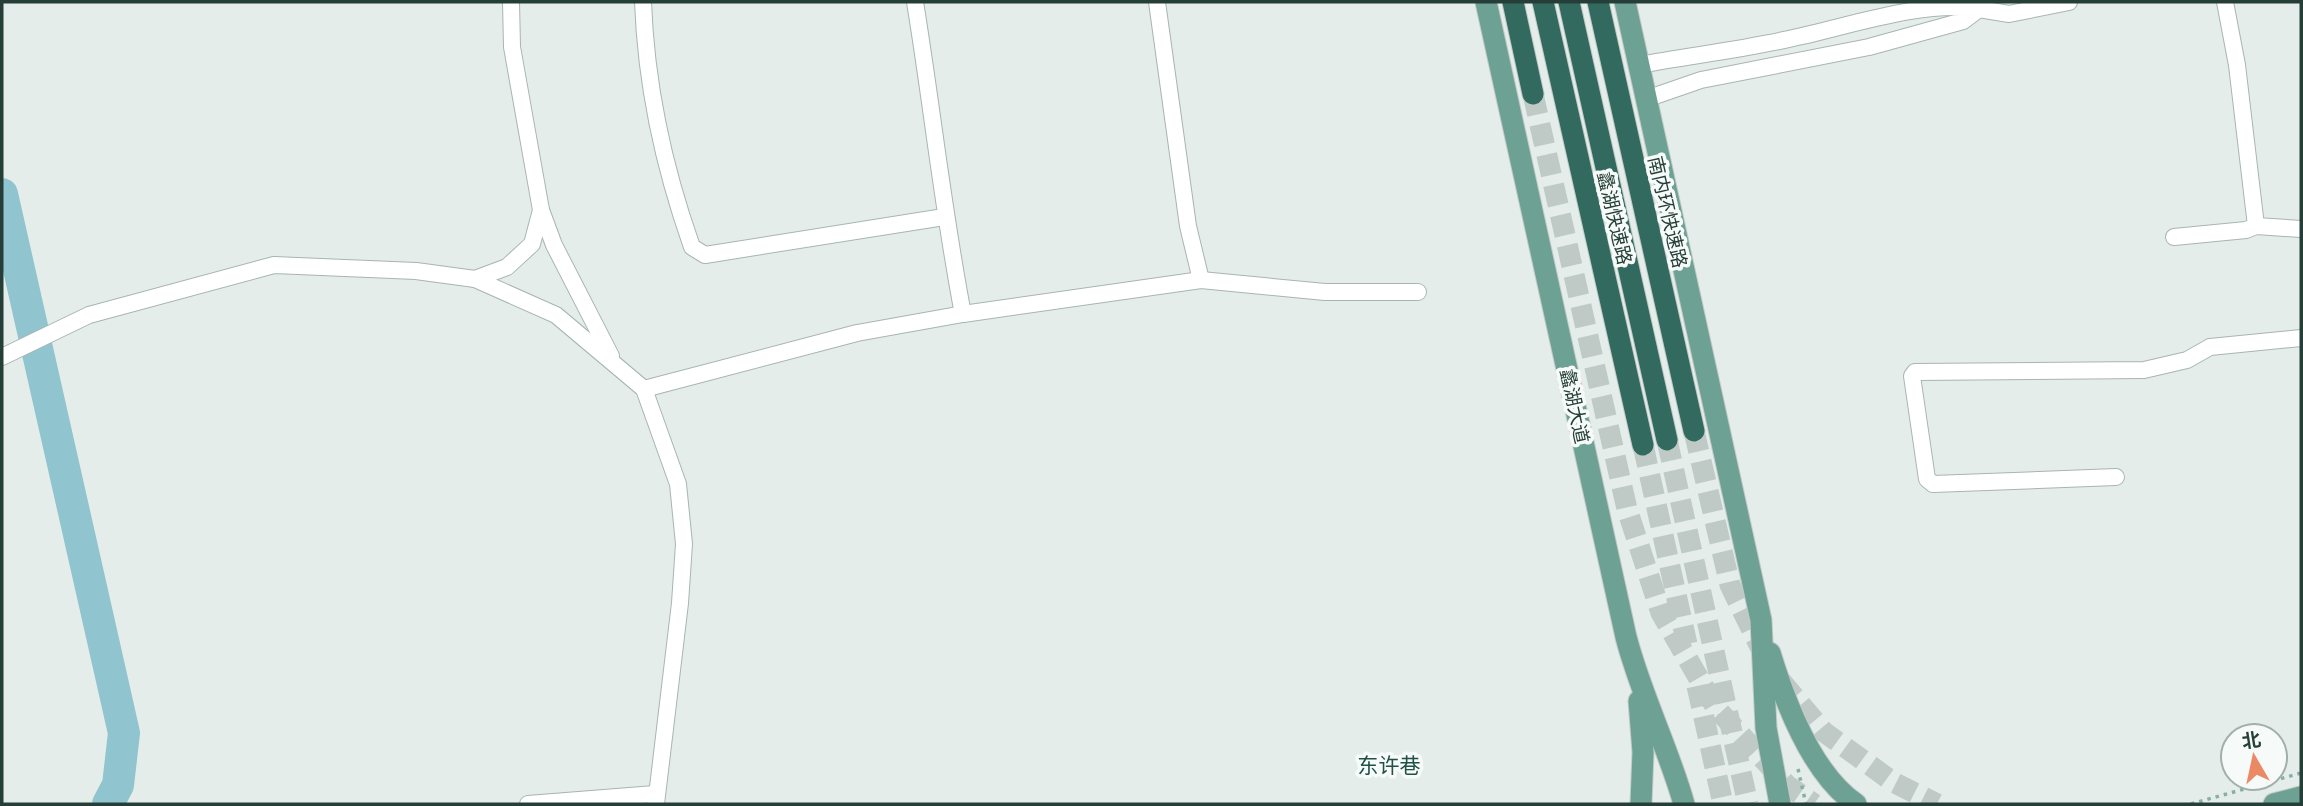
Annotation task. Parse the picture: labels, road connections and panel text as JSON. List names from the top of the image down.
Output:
{
  "streets": {
    "highway": ["南内环快速路", "蠡湖快速路"],
    "main road": ["蠡湖大道"]
  },
  "districts": ["东许巷"],
  "north": "top"
}
